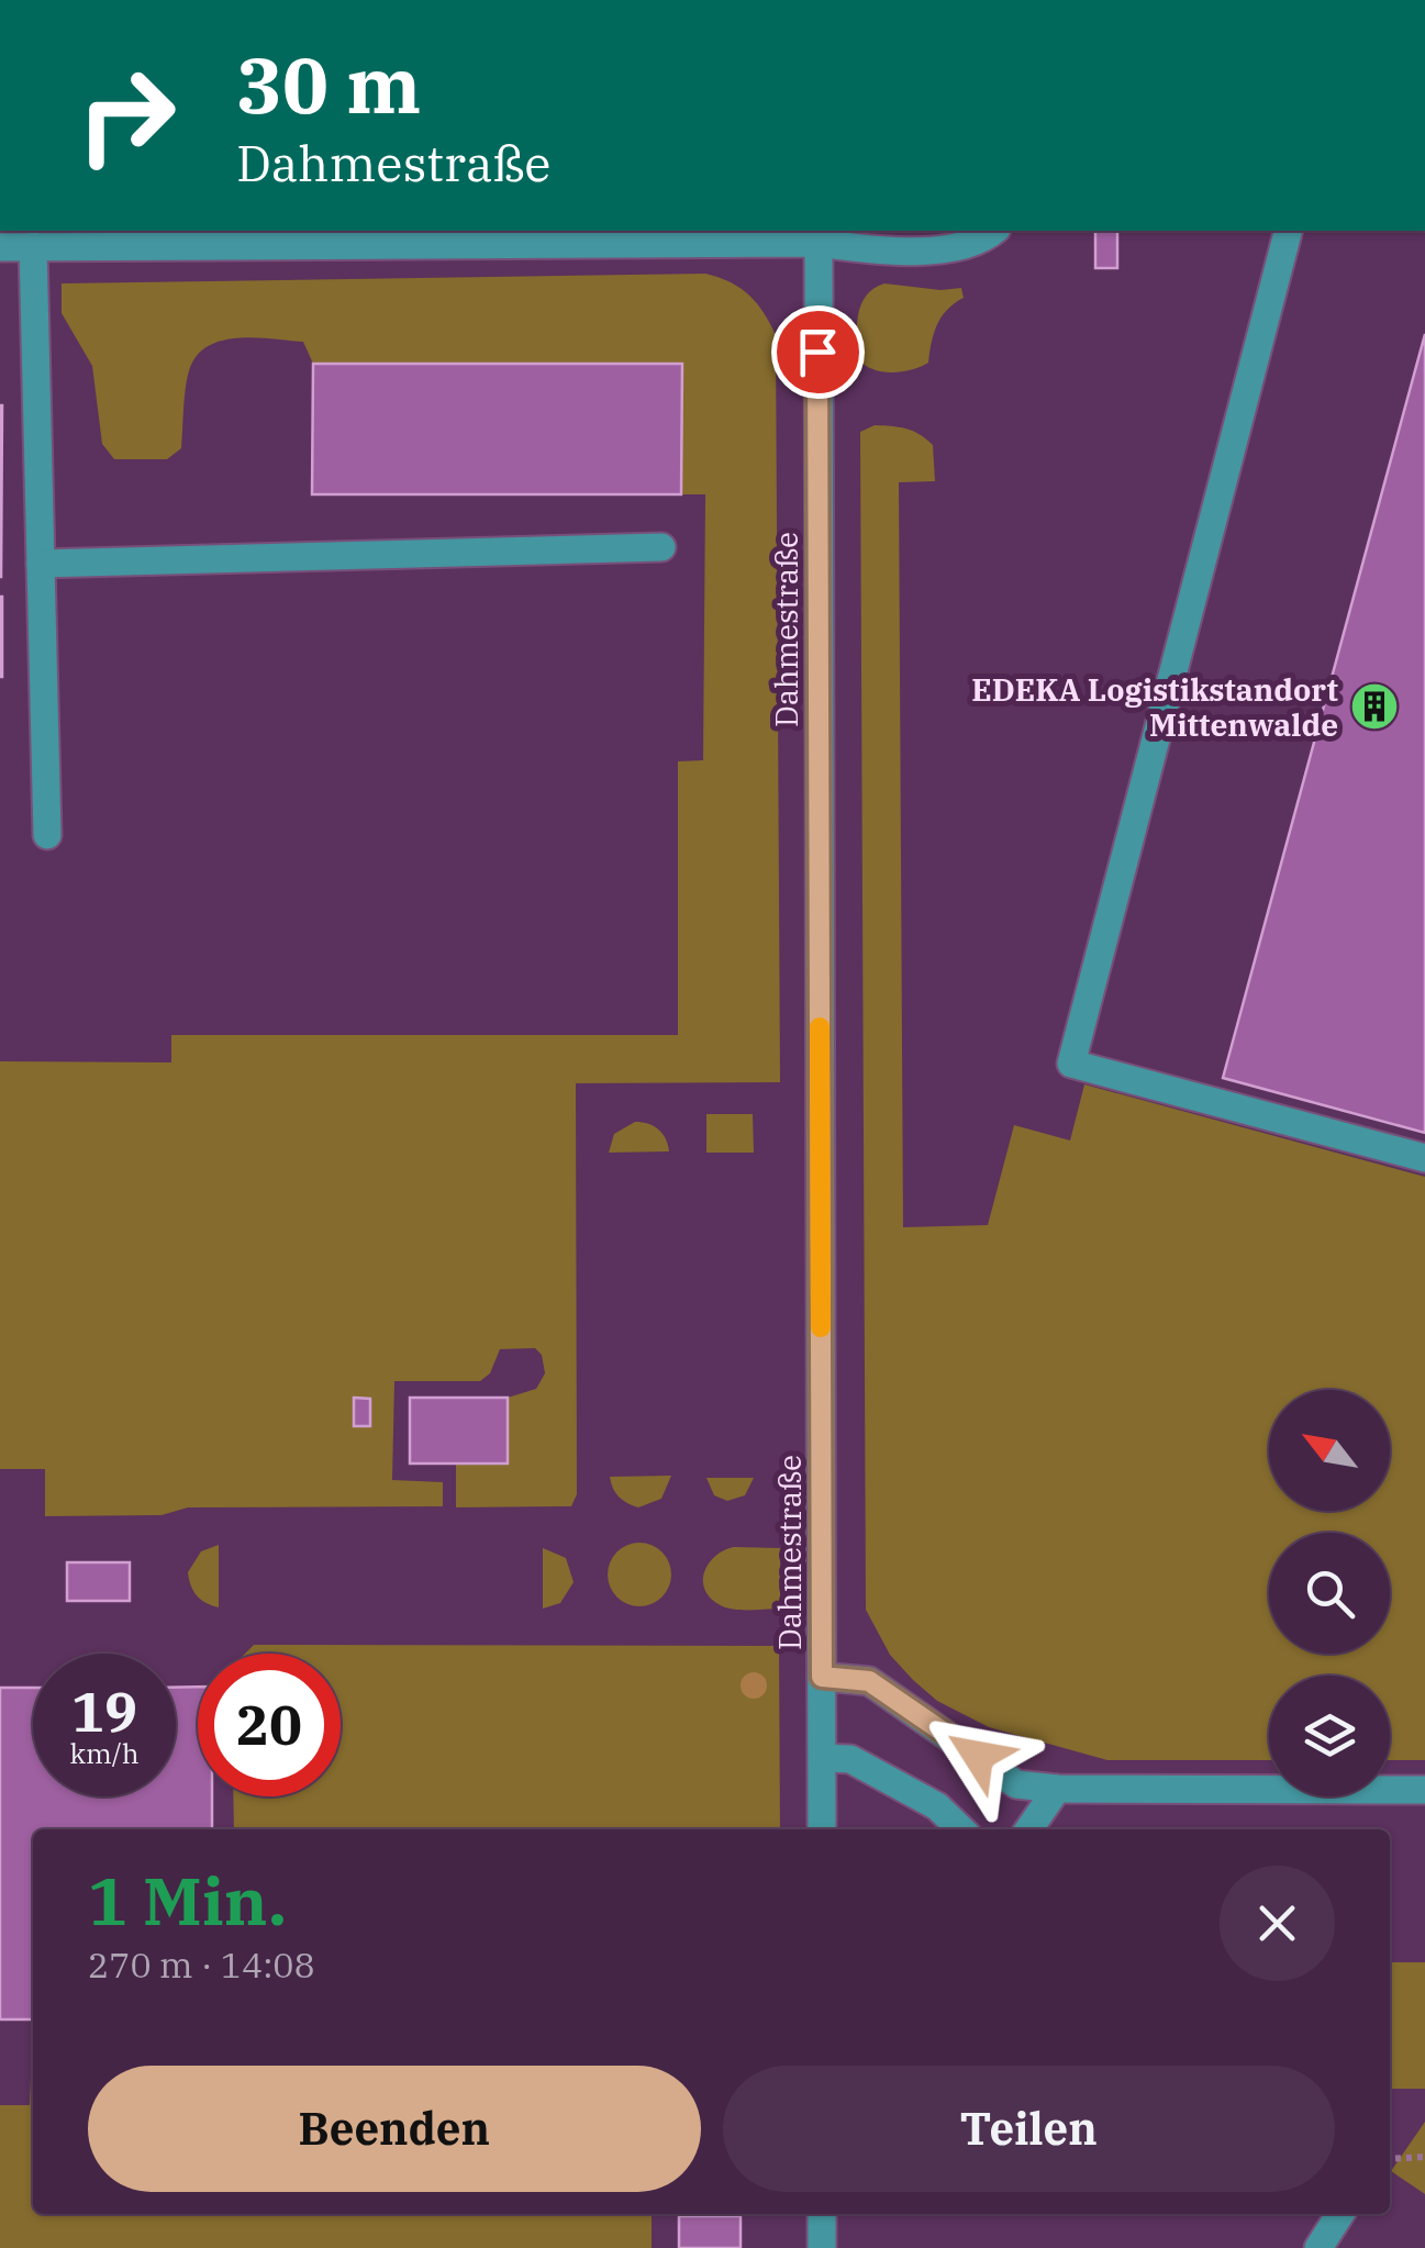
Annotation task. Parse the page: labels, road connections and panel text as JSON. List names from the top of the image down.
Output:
{
  "streets": {
    "street": ["Dahmestraße"]
  },
  "places": {
    "building": ["EDEKA Logistikstandort Mittenwalde"]
  },
  "north": "top left",
  "page": {
    "turn": ["30 m", "Dahmestraße"],
    "speed": "19 km/h",
    "limit": "20",
    "heading": ["1 Min.", "270 m · 14:08"],
    "buttons": ["Beenden", "Teilen"]
  }
}
